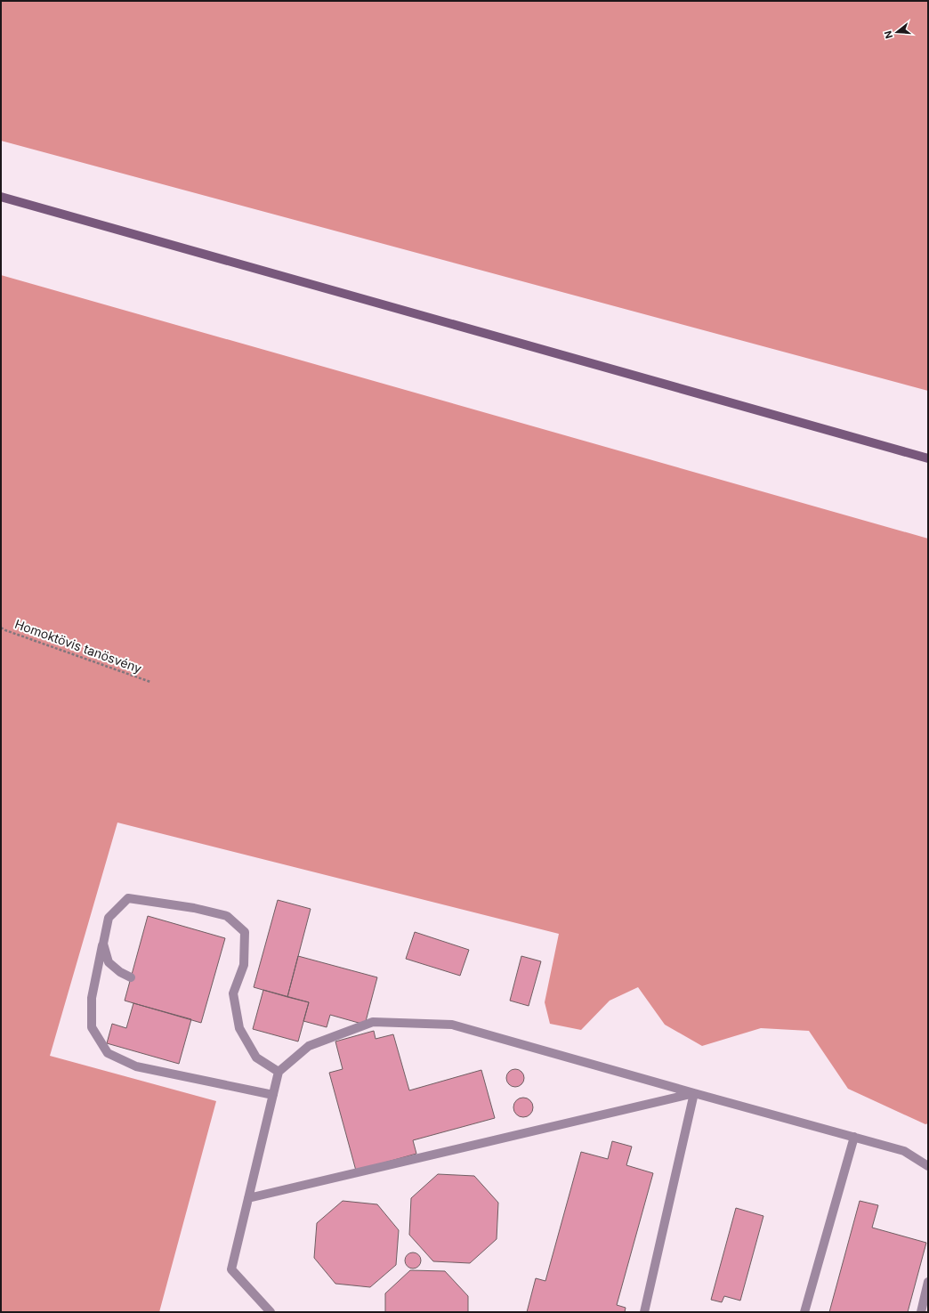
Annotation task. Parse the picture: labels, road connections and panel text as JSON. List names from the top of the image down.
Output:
{
  "streets": {
    "path": ["Homoktövis tanösvény"]
  },
  "north": "left"
}
